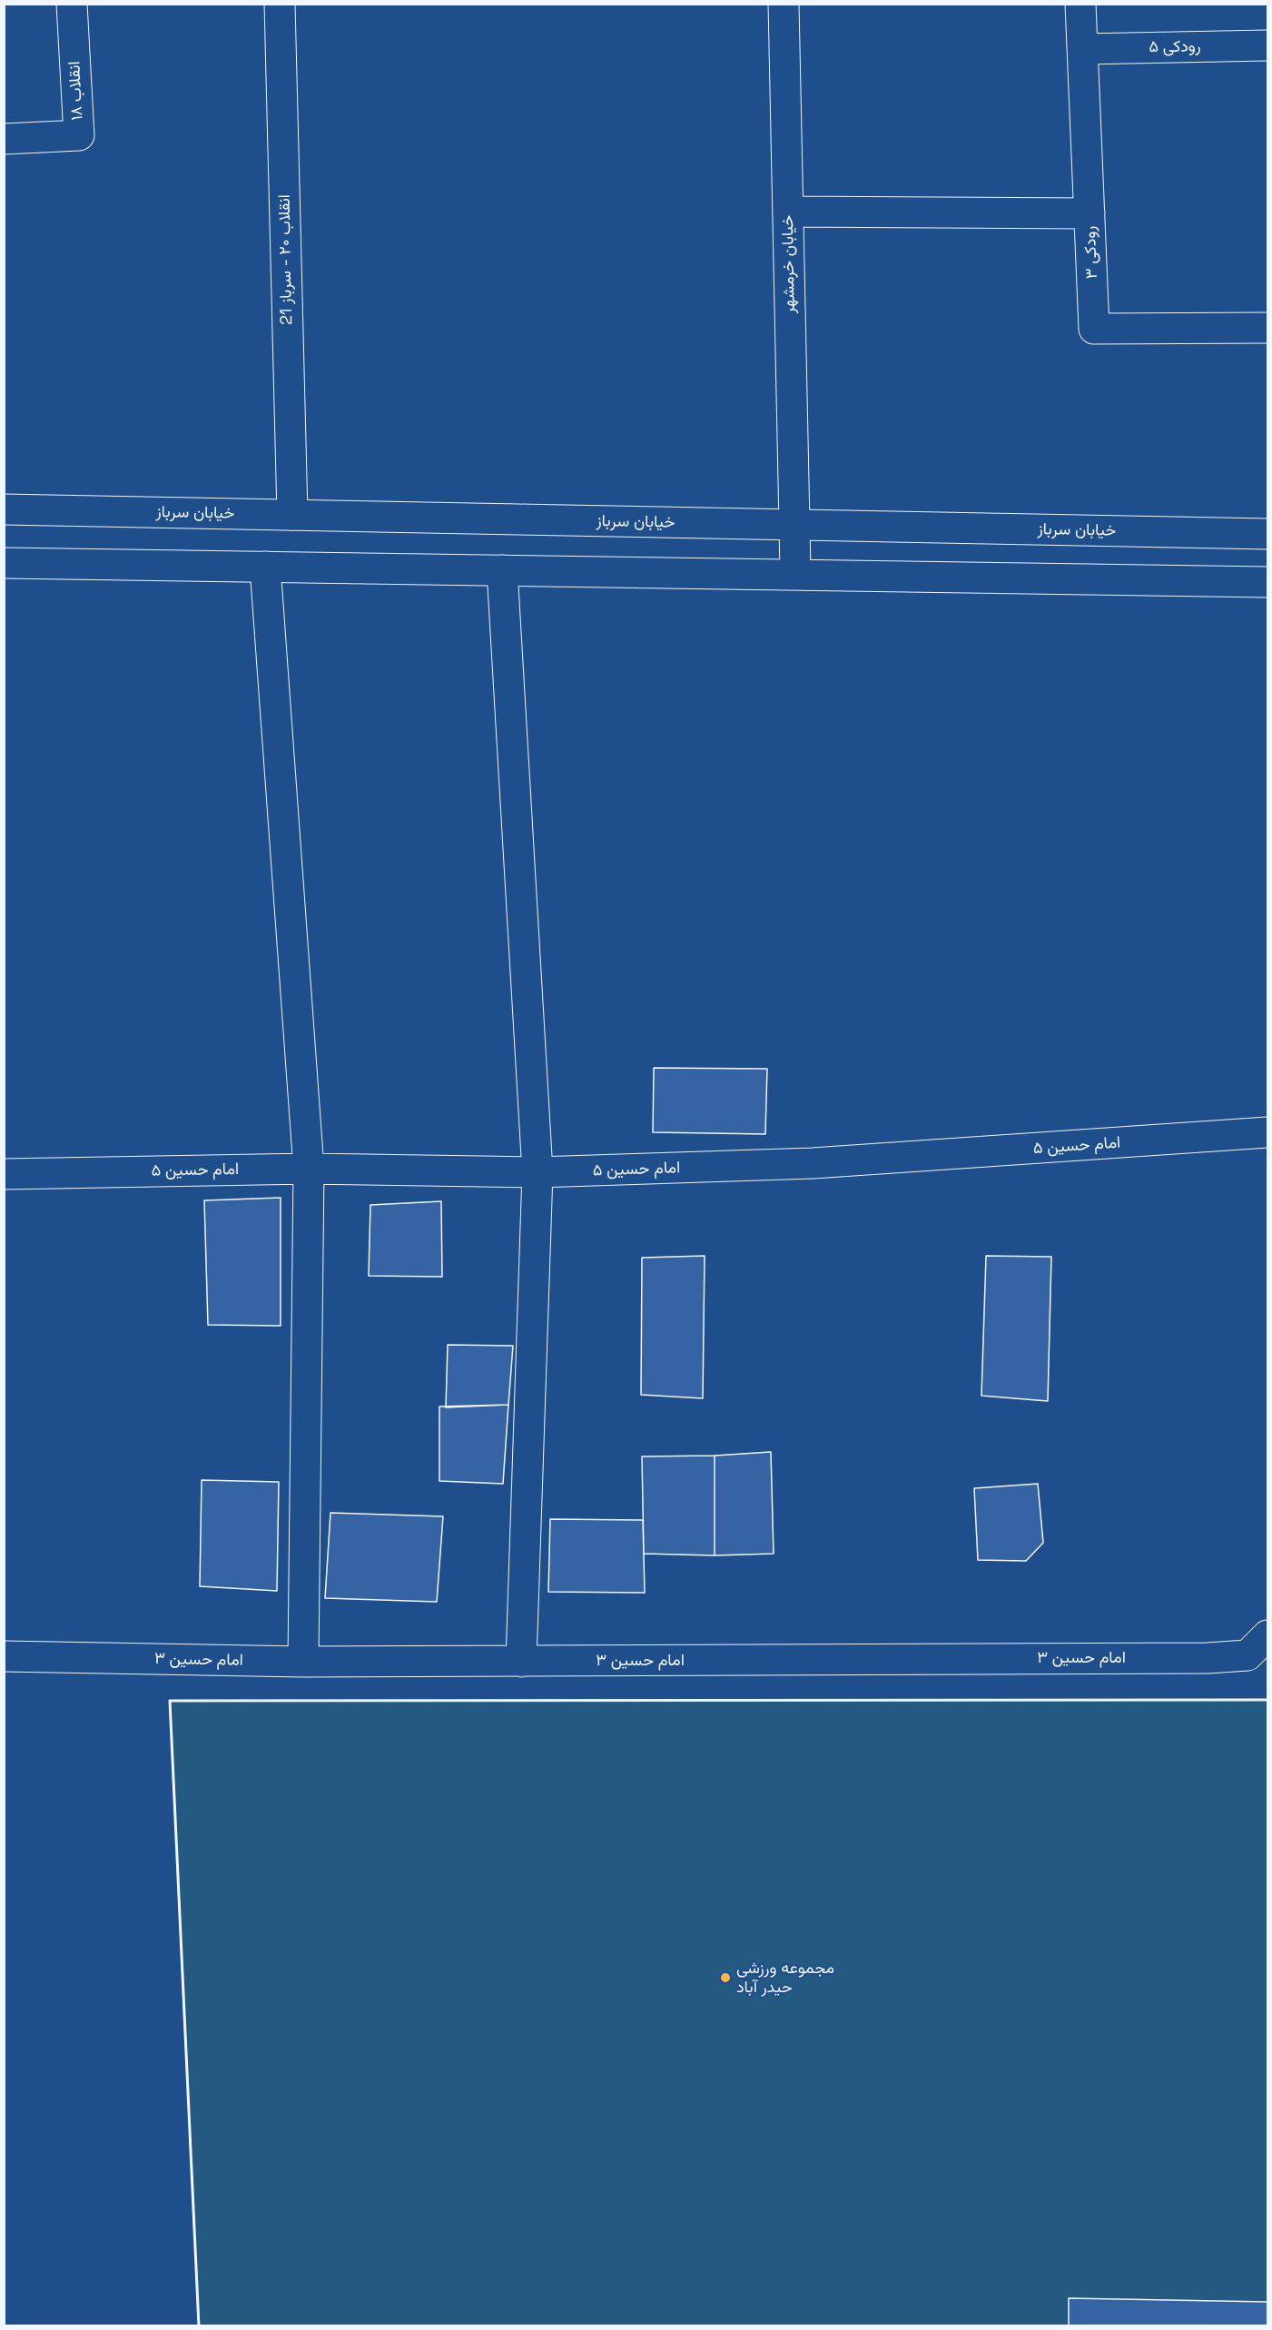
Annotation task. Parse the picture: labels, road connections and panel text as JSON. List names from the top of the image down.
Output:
{
  "streets": {
    "street": [
      "رودکی ۵",
      "انقلاب ۱۸",
      "رودکی ۳",
      "انقلاب ۲۰ - سرباز 21",
      "خیابان خرمشهر",
      "خیابان سرباز",
      "امام حسین ۵",
      "امام حسین ۳"
    ]
  },
  "crossings": [
    ["رودکی ۵", "رودکی ۳"],
    ["انقلاب ۲۰ - سرباز 21", "خیابان سرباز"],
    ["خیابان خرمشهر", "خیابان سرباز"]
  ],
  "places": ["مجموعه ورزشی حیدر آباد"]
}
